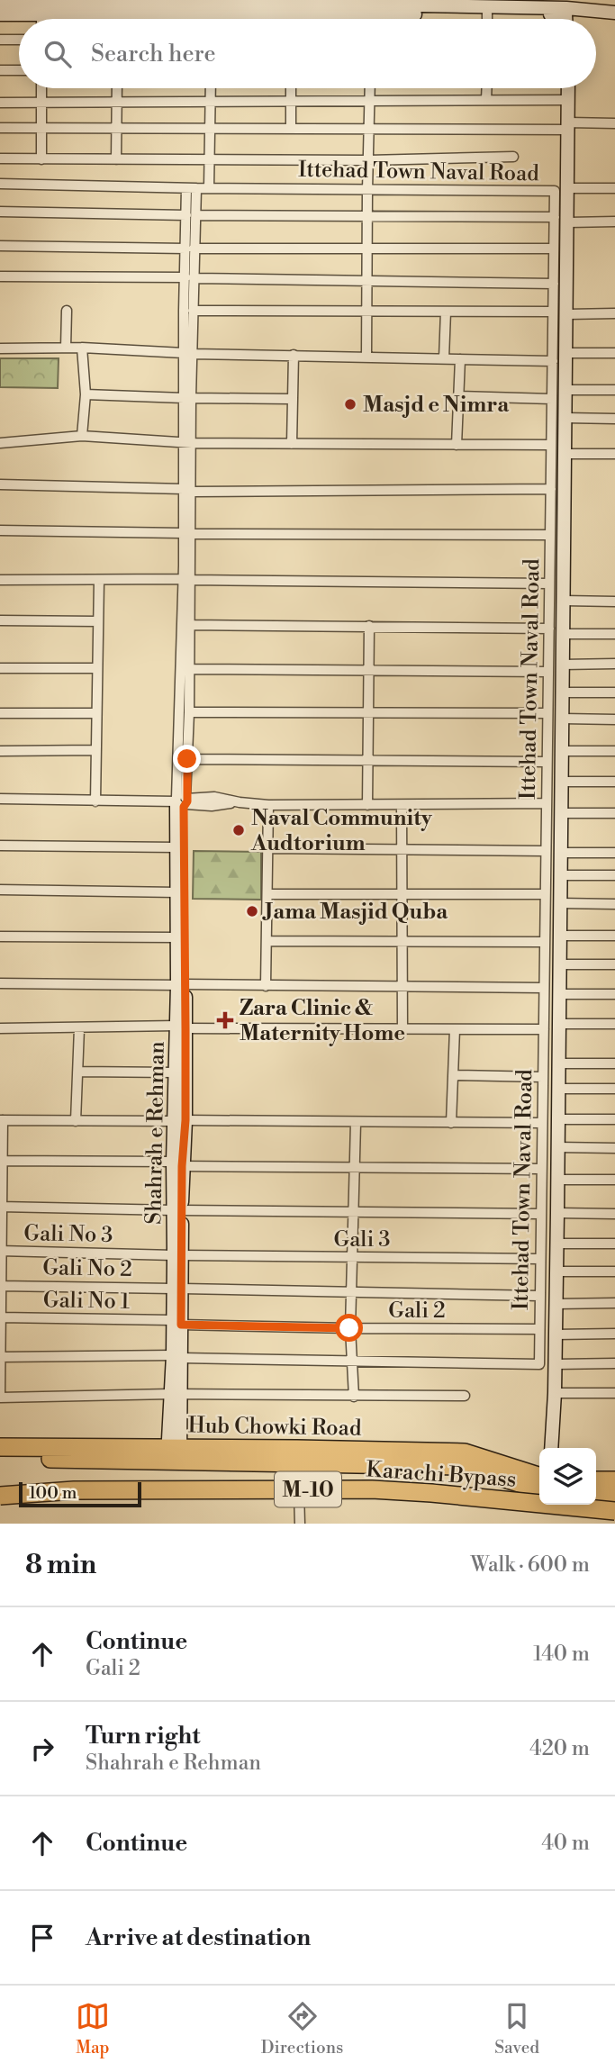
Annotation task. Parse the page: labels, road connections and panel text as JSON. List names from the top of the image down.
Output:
{
  "streets": {
    "highway": ["Hub Chowki Road", "Karachi Bypass", "M-10"],
    "street": [
      "Ittehad Town Naval Road",
      "Shahrah e Rehman",
      "Gali No 3",
      "Gali 3",
      "Gali No 2",
      "Gali No 1",
      "Gali 2"
    ]
  },
  "crossings": [
    ["Ittehad Town Naval Road", "Shahrah e Rehman"],
    ["Ittehad Town Naval Road", "Gali 3"],
    ["Ittehad Town Naval Road", "Gali 2"],
    ["Shahrah e Rehman", "Gali No 3"],
    ["Shahrah e Rehman", "Gali 3"],
    ["Shahrah e Rehman", "Gali No 2"],
    ["Shahrah e Rehman", "Gali No 1"],
    ["Shahrah e Rehman", "Gali 2"],
    ["Shahrah e Rehman", "Hub Chowki Road"],
    ["Gali No 3", "Gali 3"],
    ["Gali No 2", "Gali 2"],
    ["Gali No 1", "Gali 2"]
  ],
  "places": {
    "other": ["Masjd e Nimra", "Naval Community Audtorium", "Jama Masjid Quba"],
    "health": ["Zara Clinic & Maternity Home"]
  },
  "scale_bar": "100 m",
  "page": {
    "search": "Search here",
    "scale": "100 m",
    "heading": ["8 min", "Walk · 600 m"],
    "list": [
      ["Continue", "Gali 2", "140 m"],
      ["Turn right", "Shahrah e Rehman", "420 m"],
      ["Continue", "40 m"],
      "Arrive at destination"
    ],
    "nav": ["Map", "Directions", "Saved"]
  }
}
